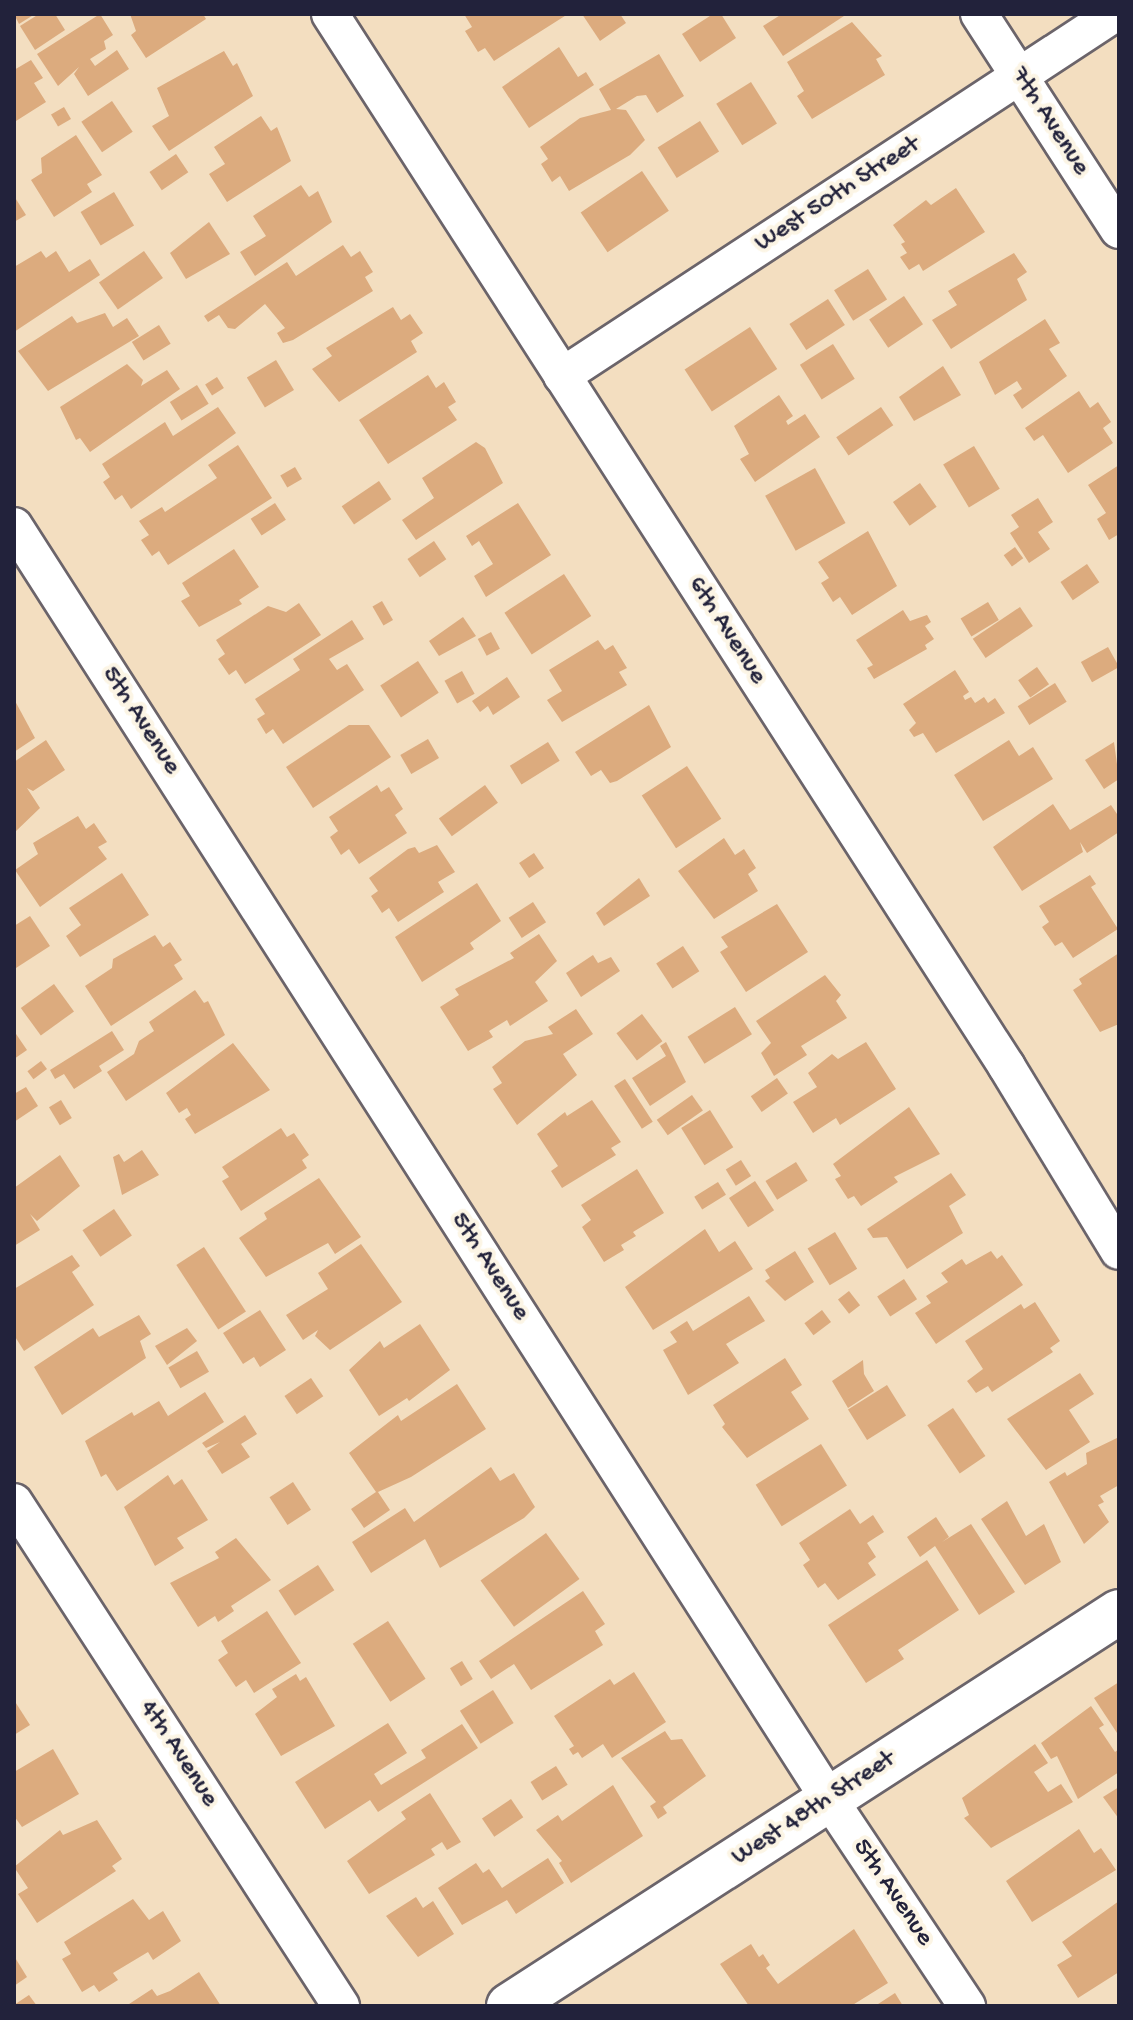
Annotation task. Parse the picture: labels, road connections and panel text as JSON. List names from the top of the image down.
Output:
{
  "streets": {
    "street": [
      "7th Avenue",
      "West 50th Street",
      "6th Avenue",
      "5th Avenue",
      "4th Avenue",
      "West 48th Street"
    ]
  },
  "crossings": [
    ["7th Avenue", "West 50th Street"],
    ["West 50th Street", "6th Avenue"],
    ["5th Avenue", "West 48th Street"]
  ]
}
